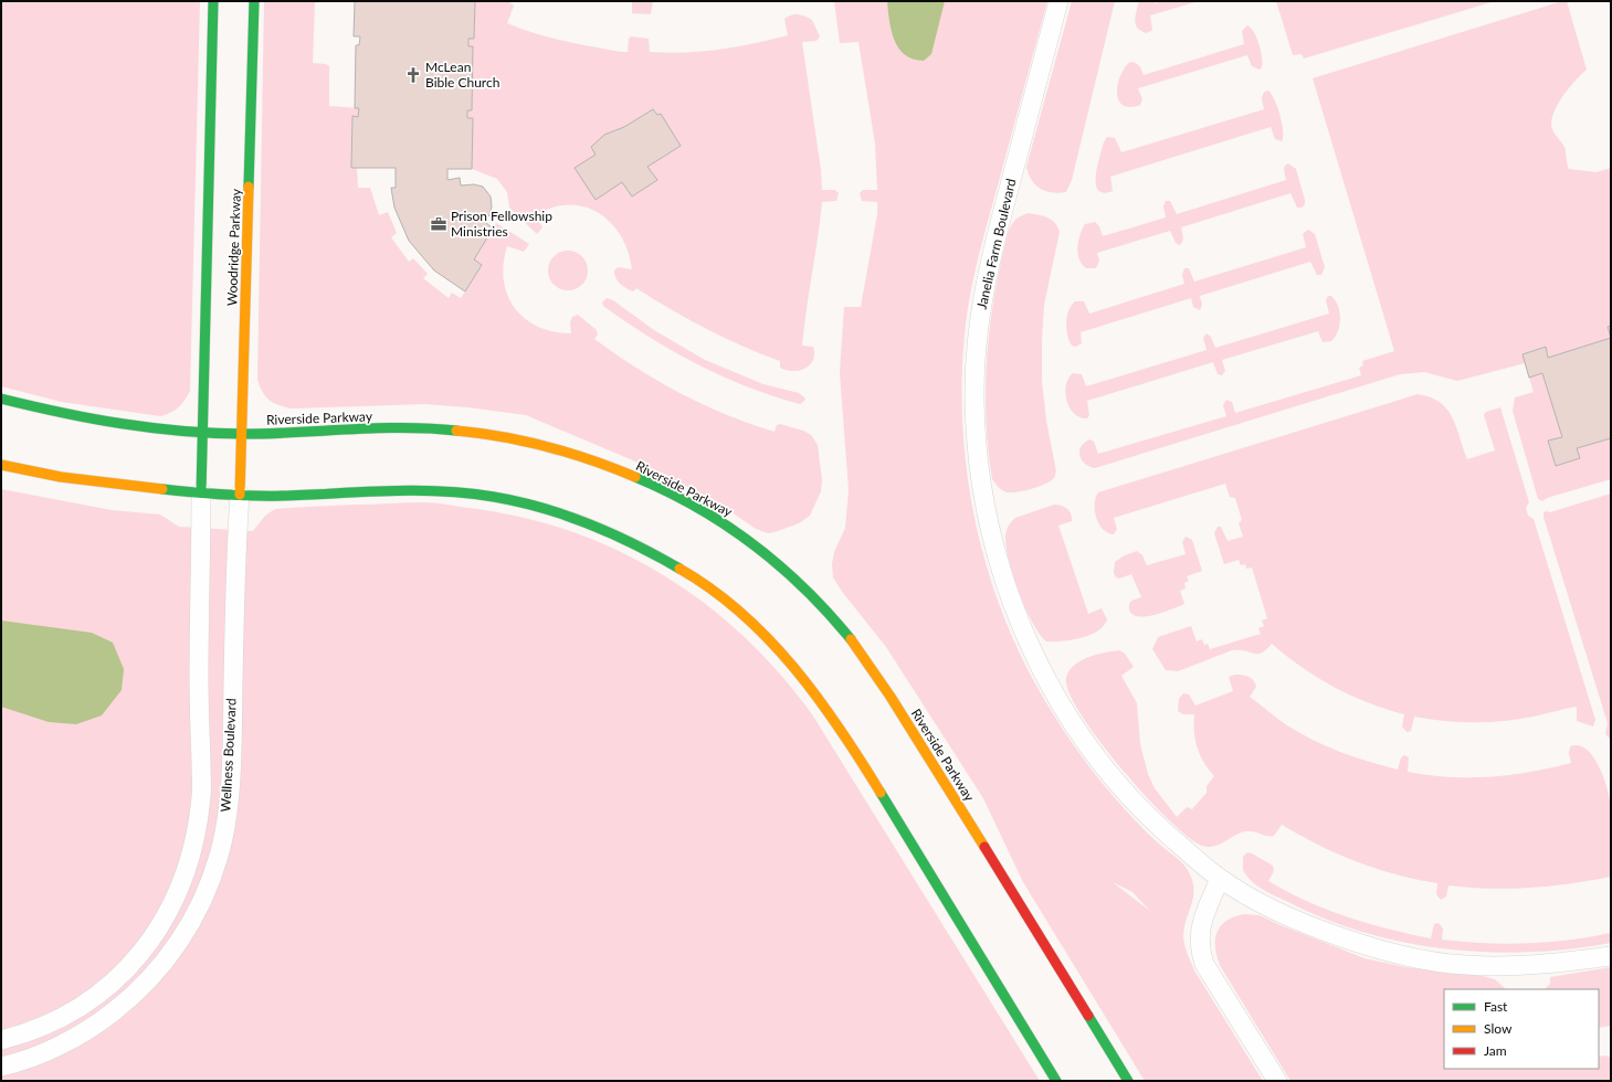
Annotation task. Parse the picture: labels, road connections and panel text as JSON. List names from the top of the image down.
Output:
{
  "streets": {
    "main road": ["Woodridge Parkway", "Riverside Parkway"],
    "street": ["Janelia Farm Boulevard", "Wellness Boulevard"]
  },
  "crossings": [
    ["Woodridge Parkway", "Riverside Parkway"],
    ["Woodridge Parkway", "Wellness Boulevard"]
  ],
  "places": {
    "church": ["McLean Bible Church"],
    "office": ["Prison Fellowship Ministries"]
  },
  "legend": ["Fast", "Slow", "Jam"]
}
